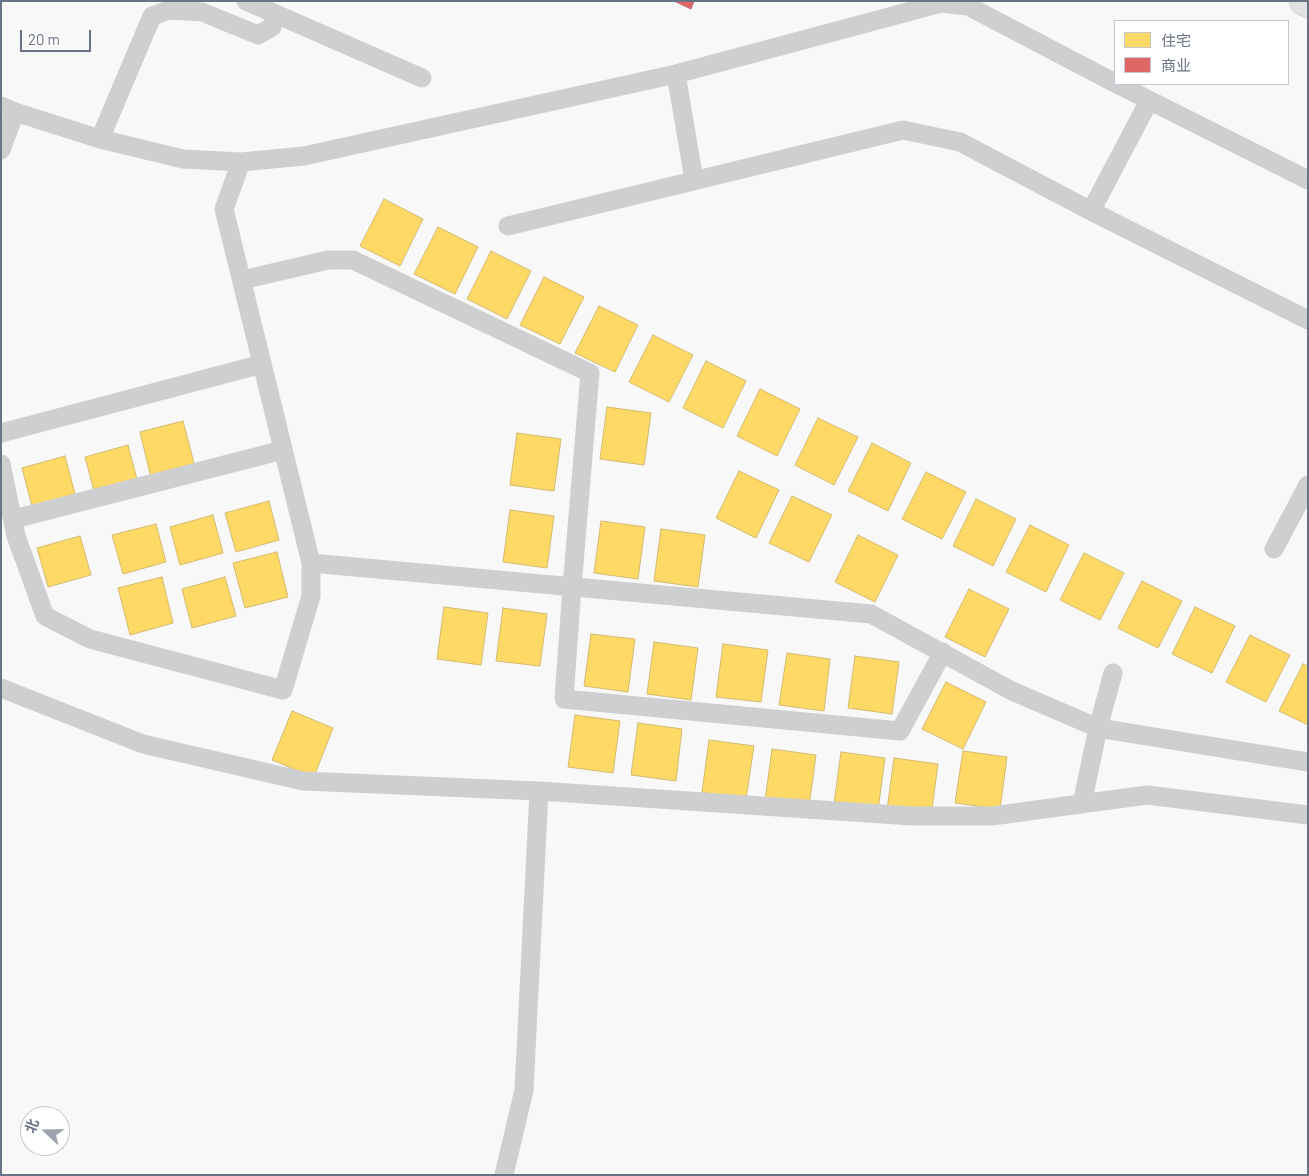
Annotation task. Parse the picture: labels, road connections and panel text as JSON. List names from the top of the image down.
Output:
{
  "legend": ["住宅", "商业"],
  "scale_bar": "20 m",
  "north": "left"
}
